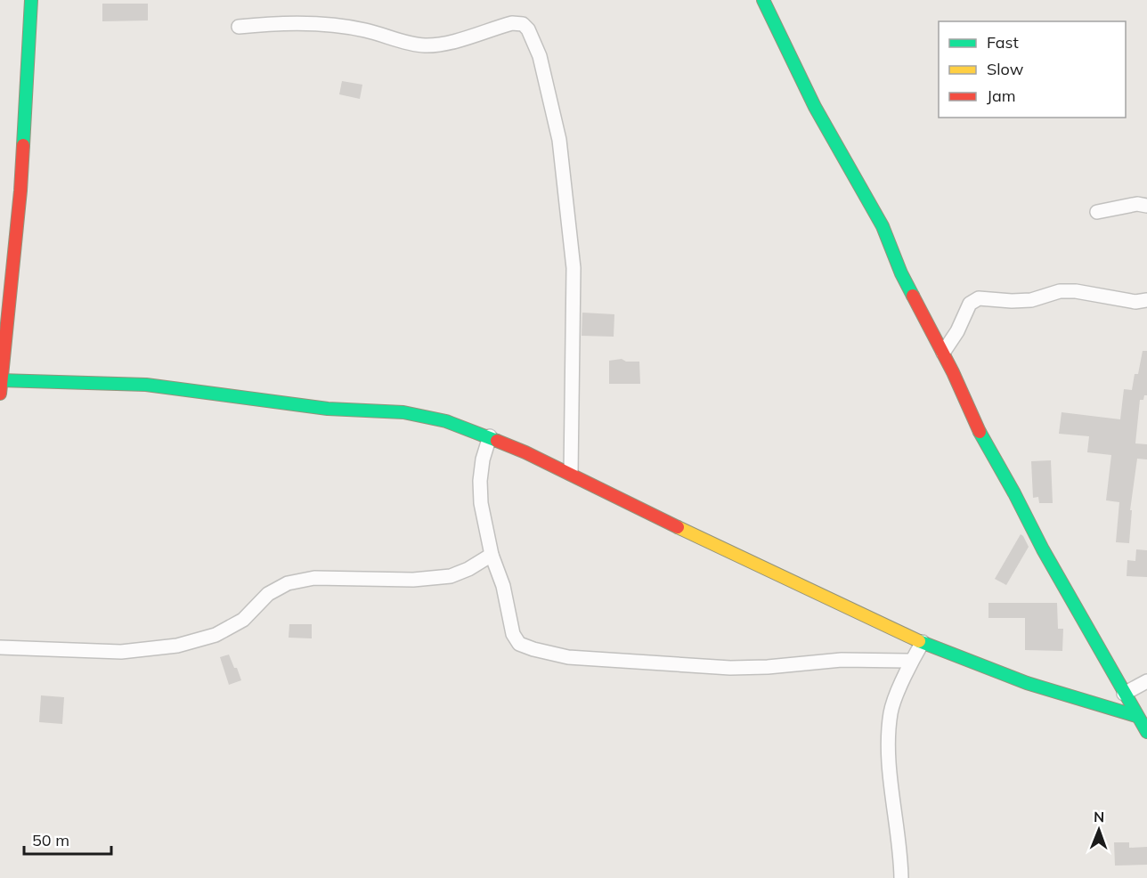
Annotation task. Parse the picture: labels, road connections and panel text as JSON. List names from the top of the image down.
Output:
{
  "legend": ["Fast", "Slow", "Jam"],
  "scale_bar": "50 m",
  "north": "top"
}
